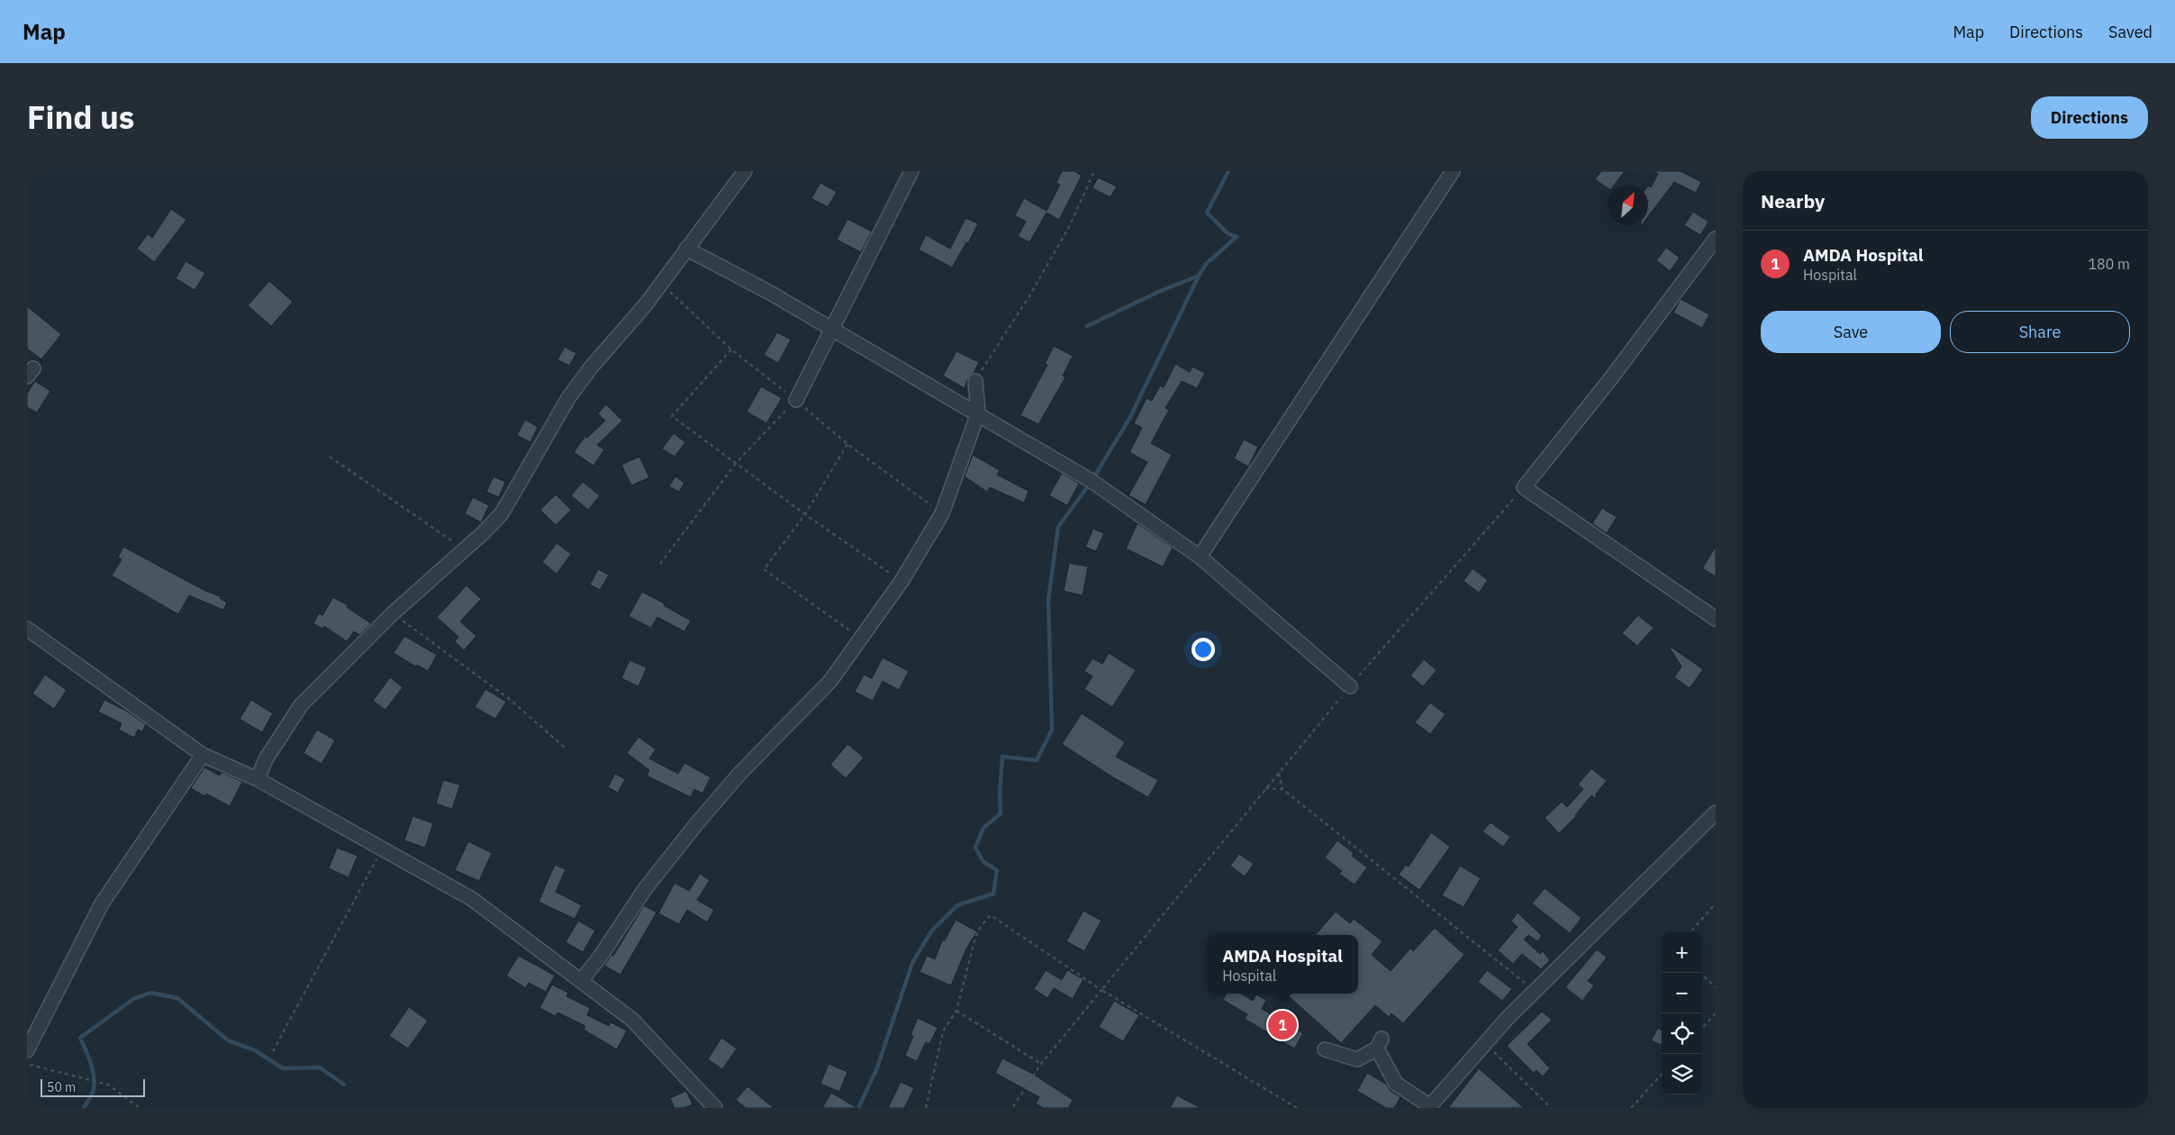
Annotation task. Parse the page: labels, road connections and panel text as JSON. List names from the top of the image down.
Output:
{
  "scale_bar": "50 m",
  "north": "top right",
  "page": {
    "header": "Map",
    "nav": ["Map", "Directions", "Saved"],
    "title": "Find us",
    "buttons": [
      "Directions",
      ["Save", "Share"]
    ],
    "heading": "Nearby",
    "list": [
      {
        "mark": "1",
        "name": "AMDA Hospital",
        "note": "Hospital",
        "value": "180 m"
      }
    ],
    "map_buttons": ["+", "−"],
    "popup": ["AMDA Hospital", "Hospital"],
    "pins": "1",
    "scale": "50 m"
  }
}
